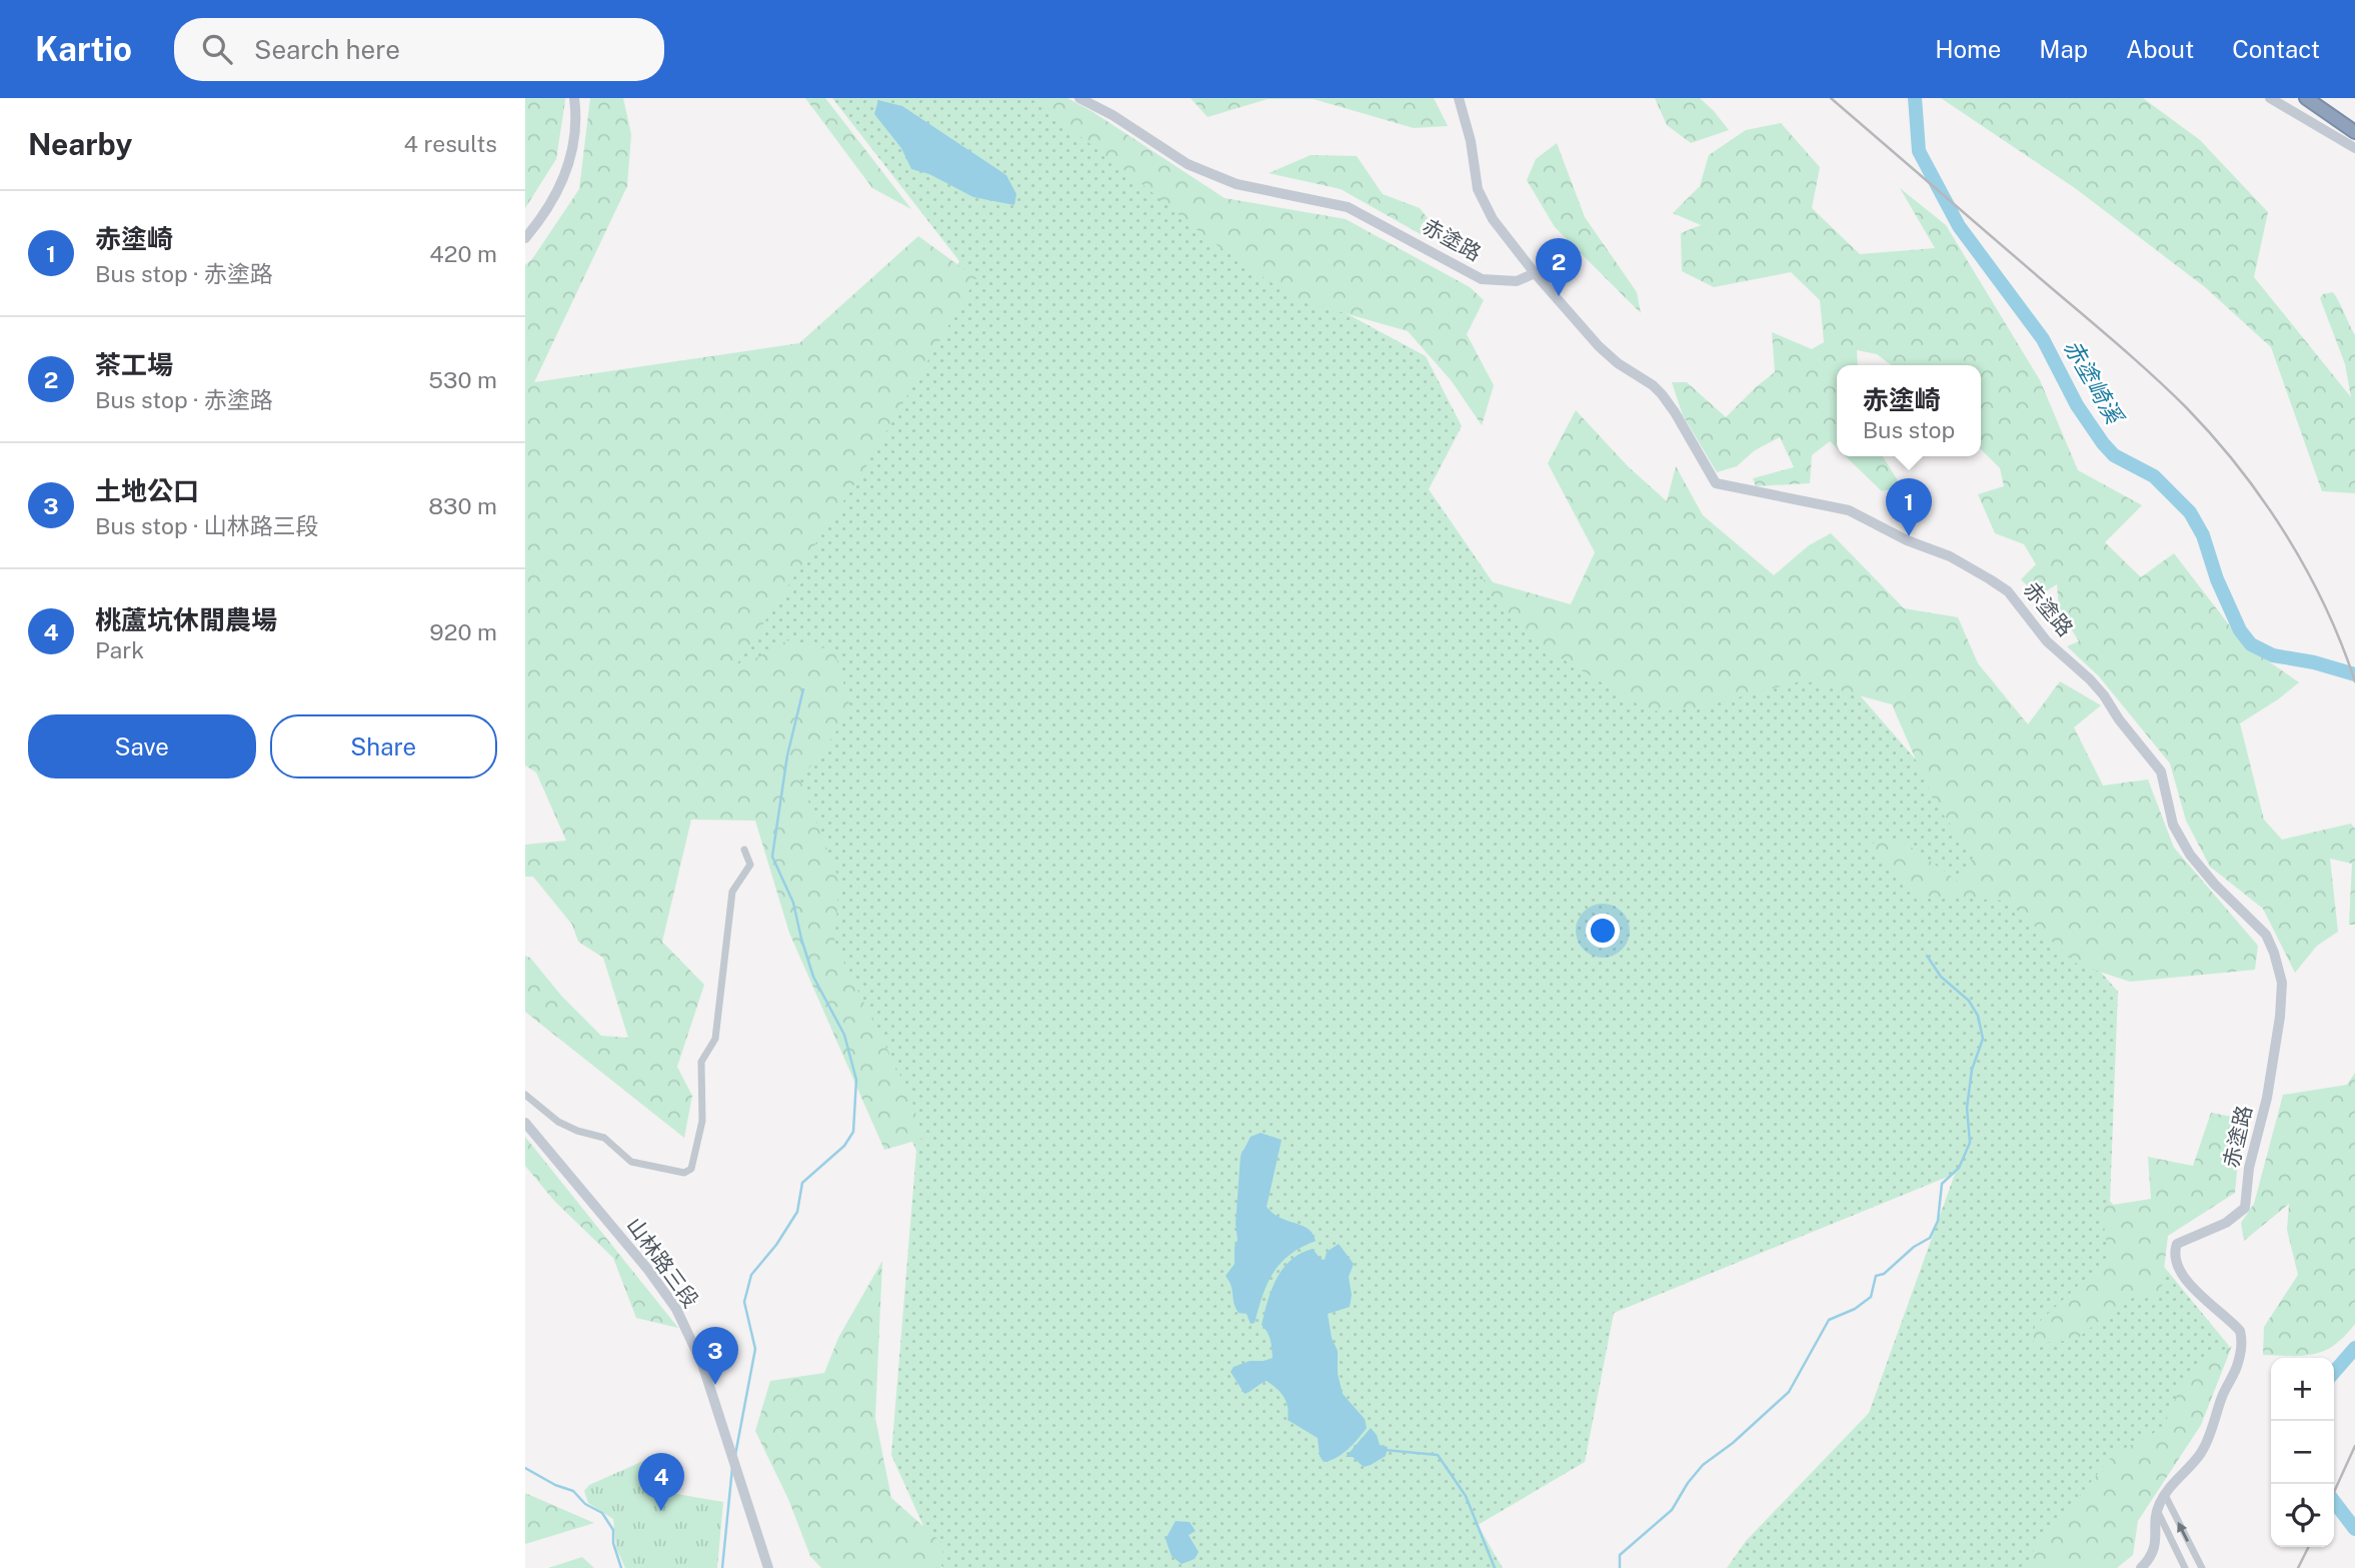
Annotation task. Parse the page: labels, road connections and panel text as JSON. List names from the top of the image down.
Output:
{
  "streets": {
    "street": ["赤塗路", "山林路三段"]
  },
  "water": ["赤塗崎溪"],
  "page": {
    "header": "Kartio",
    "search": "Search here",
    "nav": [
      "Home",
      "Map",
      "About",
      "Contact"
    ],
    "heading": ["Nearby", "4 results"],
    "list": [
      {
        "mark": "1",
        "name": "赤塗崎",
        "note": "Bus stop · 赤塗路",
        "value": "420 m"
      },
      {
        "mark": "2",
        "name": "茶工場",
        "note": "Bus stop · 赤塗路",
        "value": "530 m"
      },
      {
        "mark": "3",
        "name": "土地公口",
        "note": "Bus stop · 山林路三段",
        "value": "830 m"
      },
      {
        "mark": "4",
        "name": "桃蘆坑休閒農場",
        "note": "Park",
        "value": "920 m"
      }
    ],
    "pins": [
      "2",
      "1",
      "3",
      "4"
    ],
    "popup": ["赤塗崎", "Bus stop"],
    "buttons": ["Save", "Share"],
    "map_buttons": ["+", "−"]
  }
}
